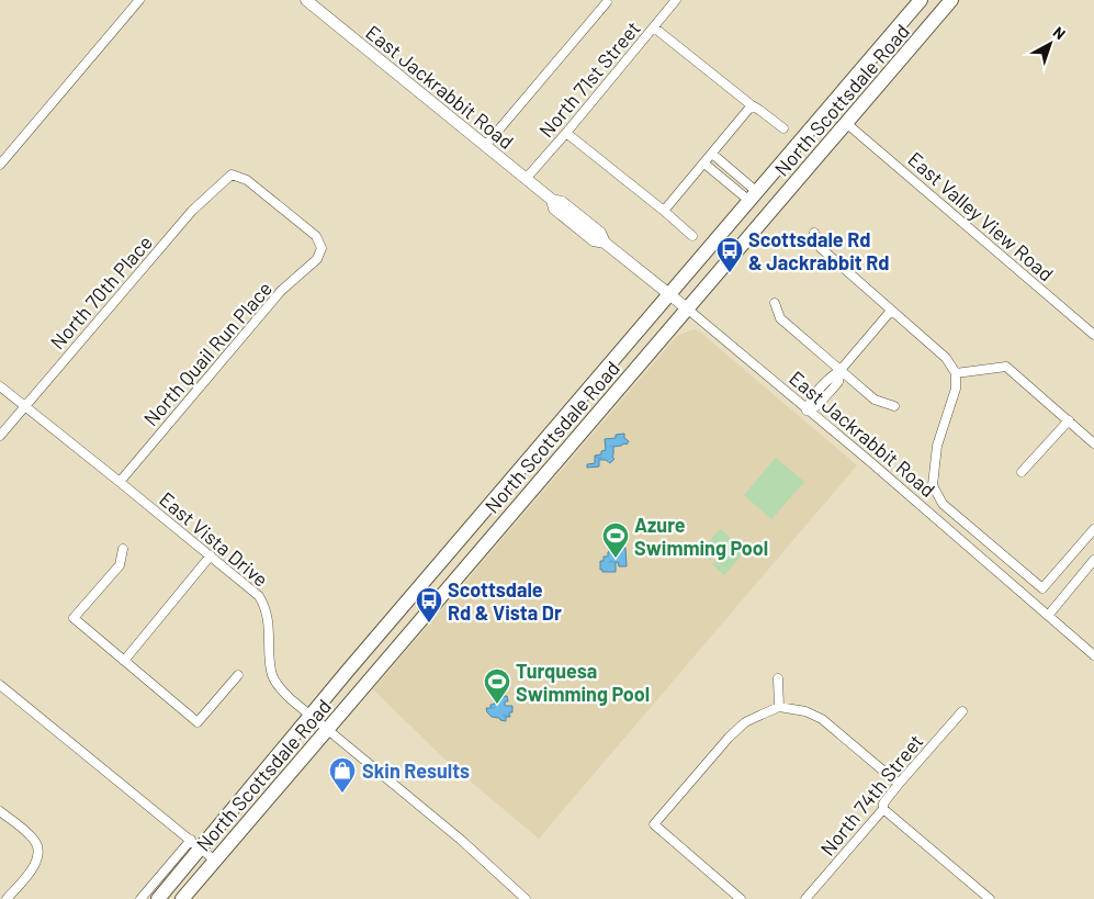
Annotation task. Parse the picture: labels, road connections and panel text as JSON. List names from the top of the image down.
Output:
{
  "streets": {
    "main road": ["North Scottsdale Road"],
    "street": [
      "North 71st Street",
      "East Jackrabbit Road",
      "East Valley View Road",
      "North 70th Place",
      "North Quail Run Place",
      "East Vista Drive",
      "North 74th Street"
    ]
  },
  "crossings": [
    ["North 71st Street", "East Jackrabbit Road"],
    ["East Jackrabbit Road", "North Scottsdale Road"],
    ["North Scottsdale Road", "East Valley View Road"],
    ["North Scottsdale Road", "East Vista Drive"],
    ["North 70th Place", "North Quail Run Place"],
    ["North 70th Place", "East Vista Drive"],
    ["North Quail Run Place", "East Vista Drive"]
  ],
  "places": {
    "bus stop": ["Scottsdale Rd & Jackrabbit Rd", "Scottsdale Rd & Vista Dr"],
    "sports": ["Azure Swimming Pool", "Turquesa Swimming Pool"],
    "shop": ["Skin Results"]
  },
  "north": "top right"
}
